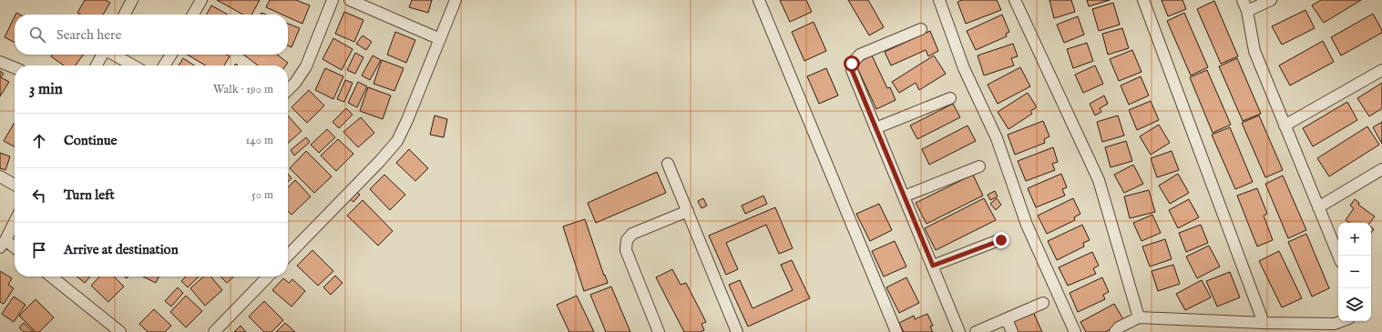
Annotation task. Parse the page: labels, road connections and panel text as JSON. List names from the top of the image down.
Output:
{
  "page": {
    "search": "Search here",
    "heading": ["3 min", "Walk · 190 m"],
    "list": [
      ["Continue", "140 m"],
      ["Turn left", "50 m"],
      "Arrive at destination"
    ],
    "map_buttons": ["+", "−"]
  }
}
